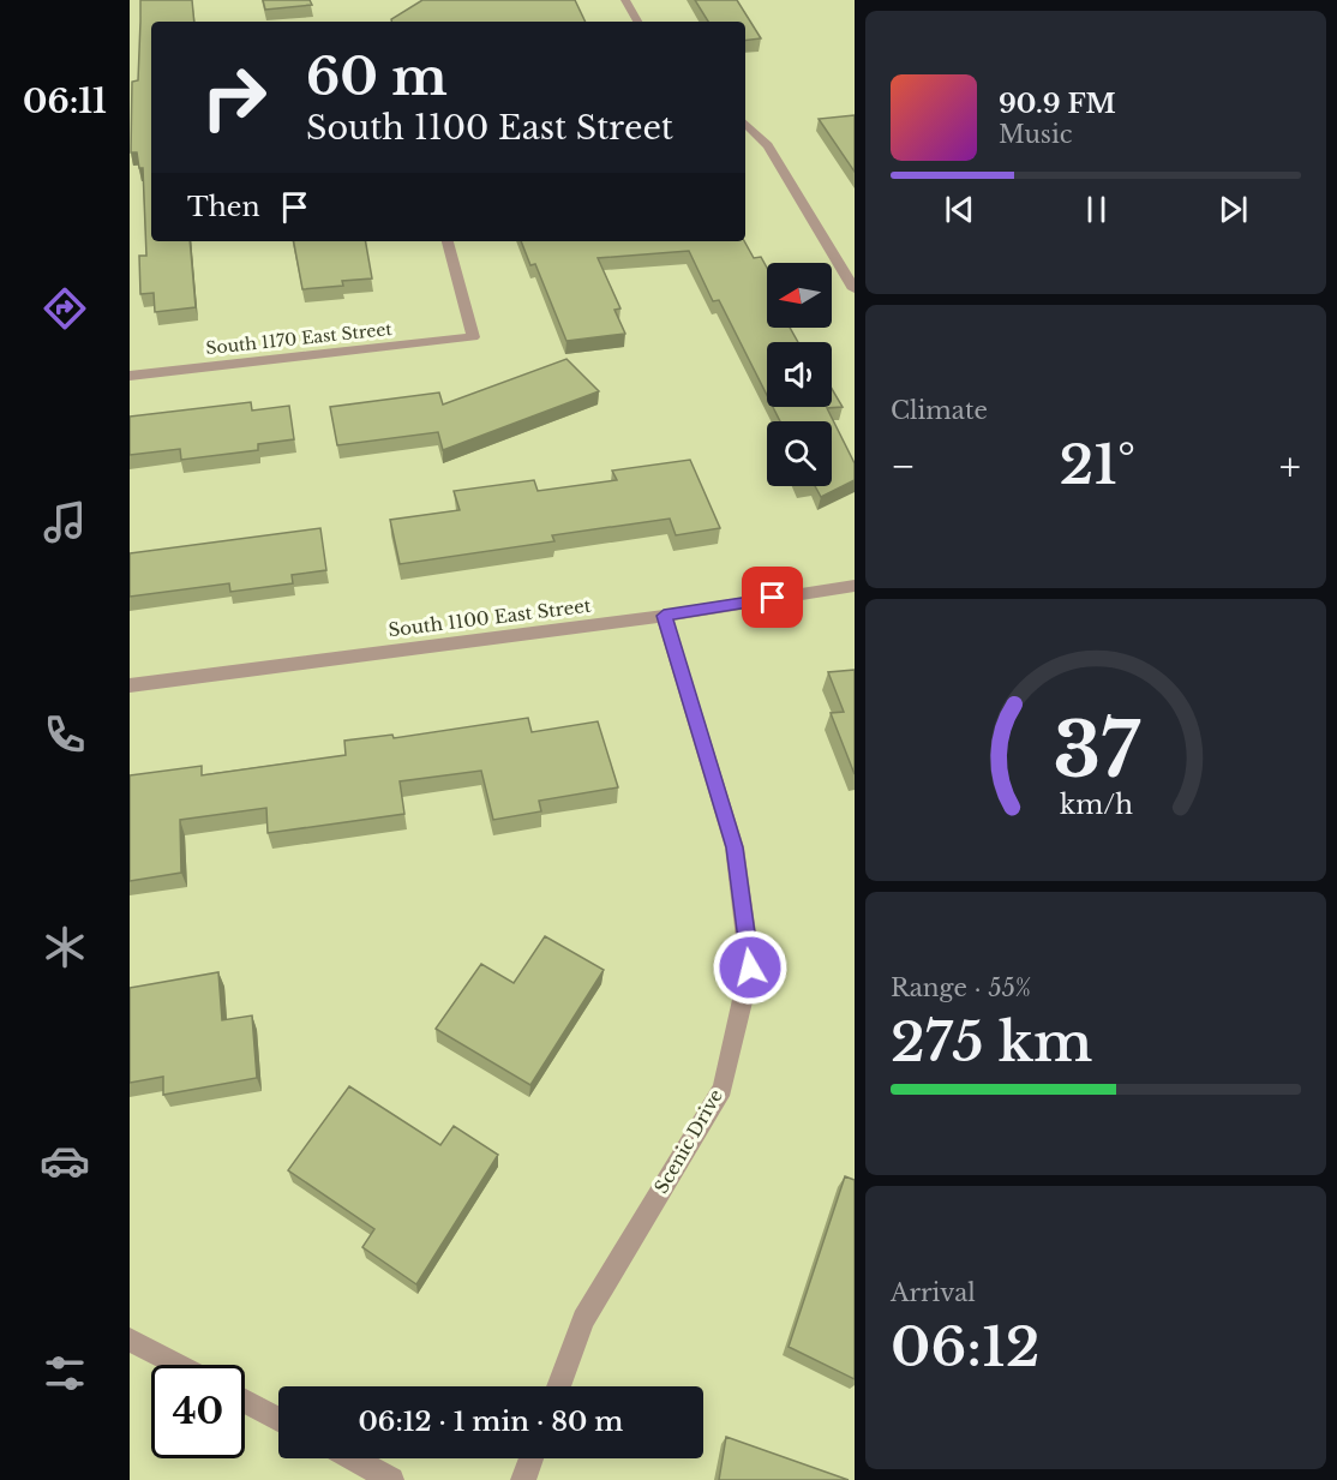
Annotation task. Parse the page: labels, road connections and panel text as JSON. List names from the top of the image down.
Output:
{
  "streets": {
    "street": ["South 1170 East Street", "South 1100 East Street", "Scenic Drive"]
  },
  "crossings": [
    ["South 1100 East Street", "Scenic Drive"]
  ],
  "north": "left",
  "page": {
    "tabs": "06:11",
    "turn": ["60 m", "South 1100 East Street"],
    "song": ["90.9 FM", "Music"],
    "then": "Then",
    "tile": [
      "Climate",
      ["Range · 55%", "275 km"],
      ["Arrival", "06:12"]
    ],
    "heat": ["−", "21°", "+"],
    "limit": "40",
    "trip": "06:12 · 1 min · 80 m",
    "gauge": ["37", "km/h"]
  }
}
